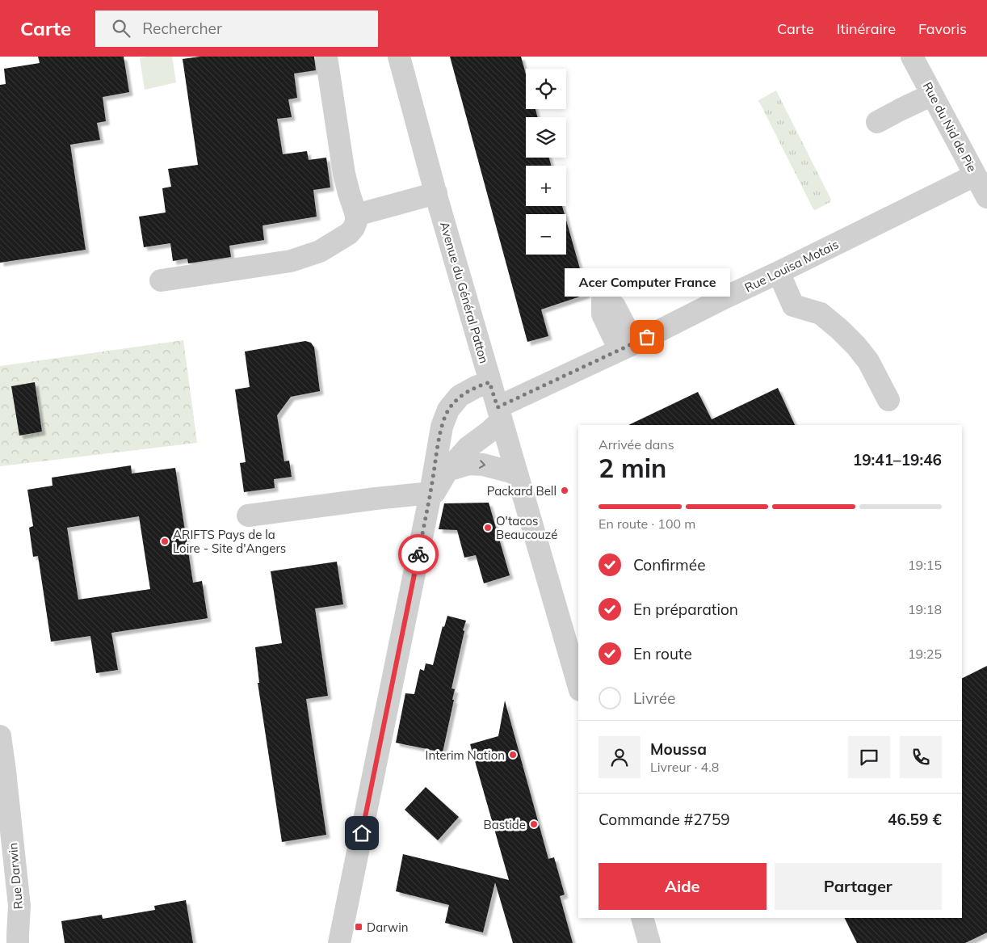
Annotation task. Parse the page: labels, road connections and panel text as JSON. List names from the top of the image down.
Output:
{
  "streets": {
    "street": [
      "Rue du Nid de Pie",
      "Rue Louisa Motais",
      "Avenue du Général Patton",
      "Rue Darwin"
    ]
  },
  "crossings": [
    ["Rue du Nid de Pie", "Rue Louisa Motais"],
    ["Rue Louisa Motais", "Avenue du Général Patton"]
  ],
  "places": {
    "other": [
      "Acer Computer France",
      "Packard Bell",
      "O'tacos Beaucouzé",
      "ARIFTS Pays de la Loire - Site d'Angers",
      "Interim Nation",
      "Bastide"
    ],
    "transit": ["Darwin"]
  },
  "page": {
    "header": "Carte",
    "search": "Rechercher",
    "nav": ["Carte", "Itinéraire", "Favoris"],
    "map_buttons": ["+", "−"],
    "bubble": "Acer Computer France",
    "heading": ["2 min", "Arrivée dans", "19:41–19:46"],
    "panel": [
      "Moussa",
      "Livreur · 4.8",
      "Commande #2759",
      "46.59 €"
    ],
    "bar": "En route · 100 m",
    "list": [
      ["Confirmée", "19:15"],
      ["En préparation", "19:18"],
      ["En route", "19:25"],
      "Livrée"
    ],
    "buttons": ["Aide", "Partager"]
  }
}
